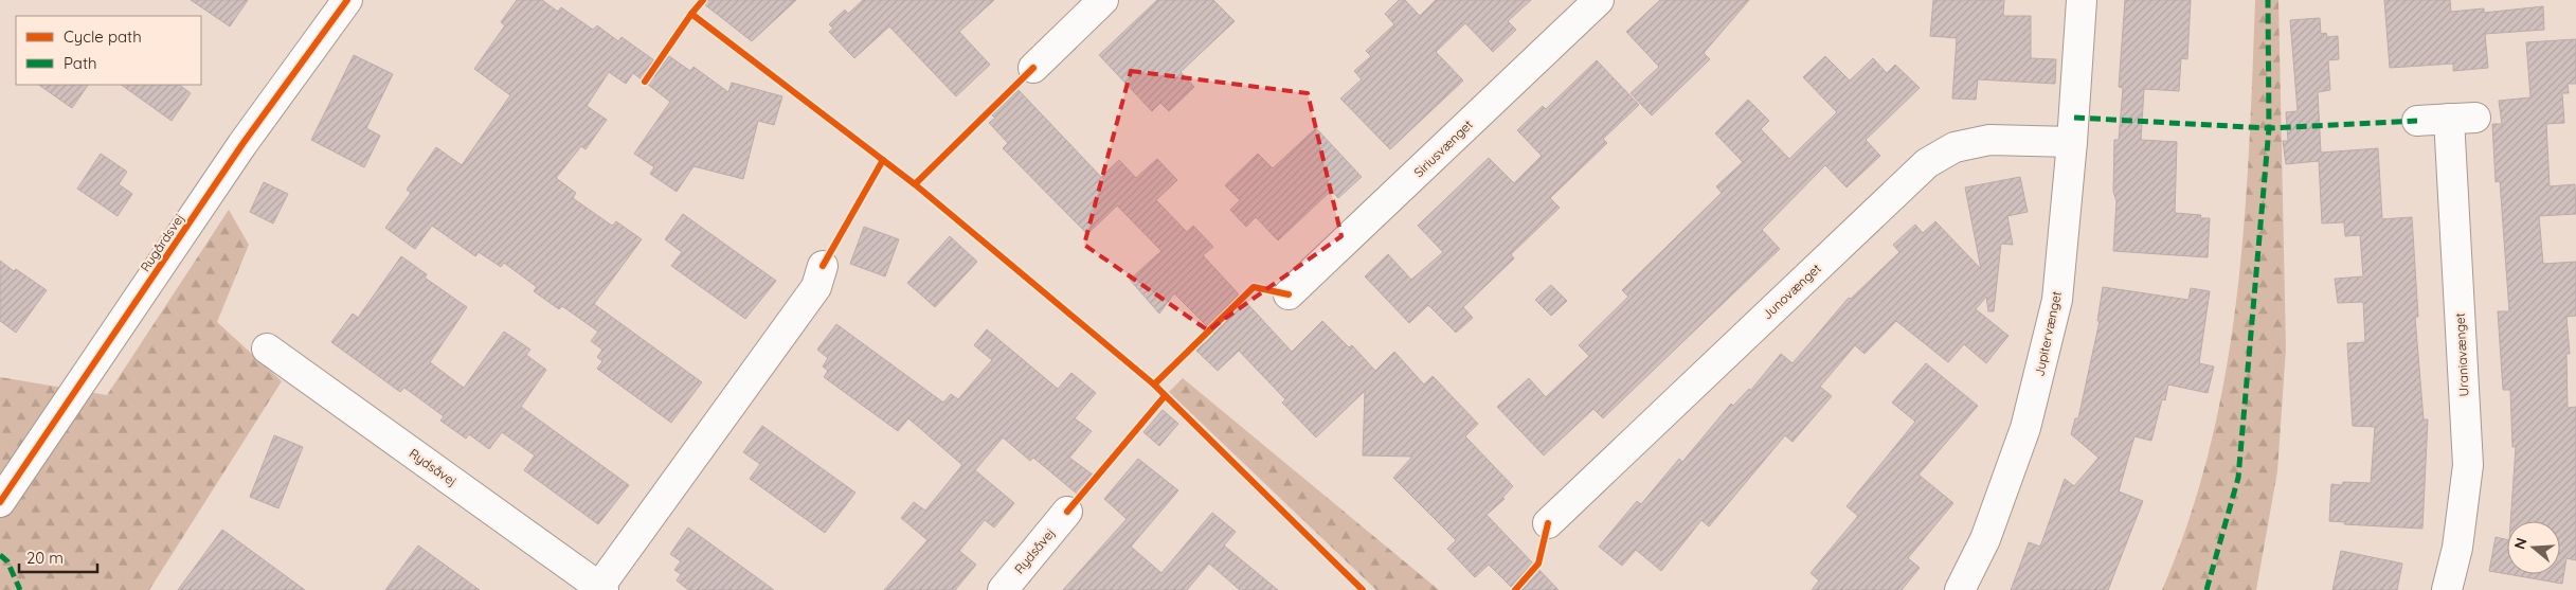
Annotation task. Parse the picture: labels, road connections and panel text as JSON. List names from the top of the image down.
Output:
{
  "streets": {
    "street": [
      "Siriusvænget",
      "Rugårdsvej",
      "Junovænget",
      "Jupitervænget",
      "Uraniavænget",
      "Rydsåvej"
    ]
  },
  "crossings": [
    ["Junovænget", "Jupitervænget"]
  ],
  "legend": ["Cycle path", "Path"],
  "scale_bar": "20 m",
  "north": "left"
}
